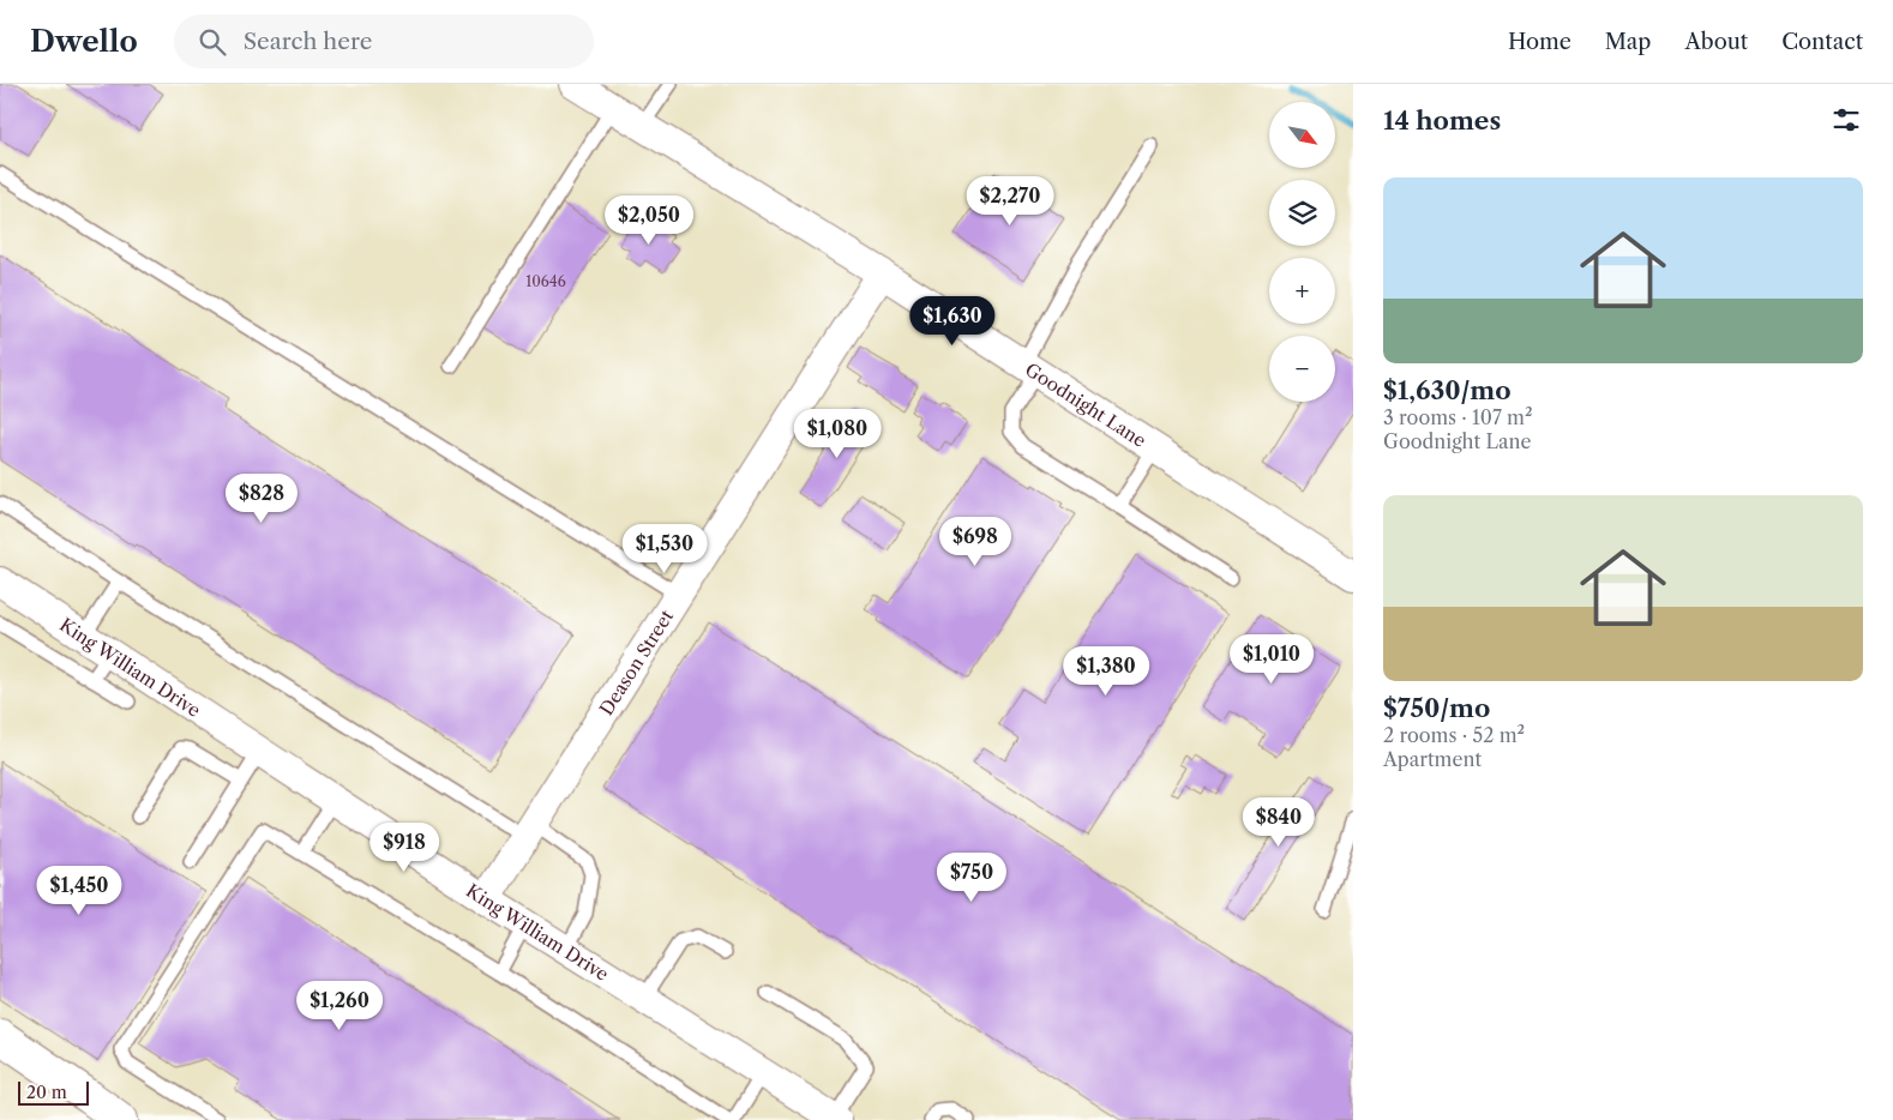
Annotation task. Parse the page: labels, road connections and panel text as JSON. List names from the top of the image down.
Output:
{
  "streets": {
    "street": ["Goodnight Lane", "Deason Street", "King William Drive"]
  },
  "crossings": [
    ["Goodnight Lane", "Deason Street"],
    ["Deason Street", "King William Drive"]
  ],
  "house_numbers": ["10646"],
  "scale_bar": "20 m",
  "north": "bottom right",
  "page": {
    "header": "Dwello",
    "search": "Search here",
    "nav": [
      "Home",
      "Map",
      "About",
      "Contact"
    ],
    "heading": "14 homes",
    "map_buttons": ["+", "−"],
    "list": [
      {
        "name": "$1,630/mo",
        "note": "3 rooms · 107 m² · Goodnight Lane"
      },
      {
        "name": "$750/mo",
        "note": "2 rooms · 52 m² · Apartment"
      }
    ],
    "price": [
      "$2,270",
      "$2,050",
      "$1,630",
      "$1,080",
      "$828",
      "$698",
      "$1,530",
      "$1,010",
      "$1,380",
      "$840",
      "$918",
      "$750",
      "$1,450",
      "$1,260"
    ],
    "scale": "20 m"
  }
}
